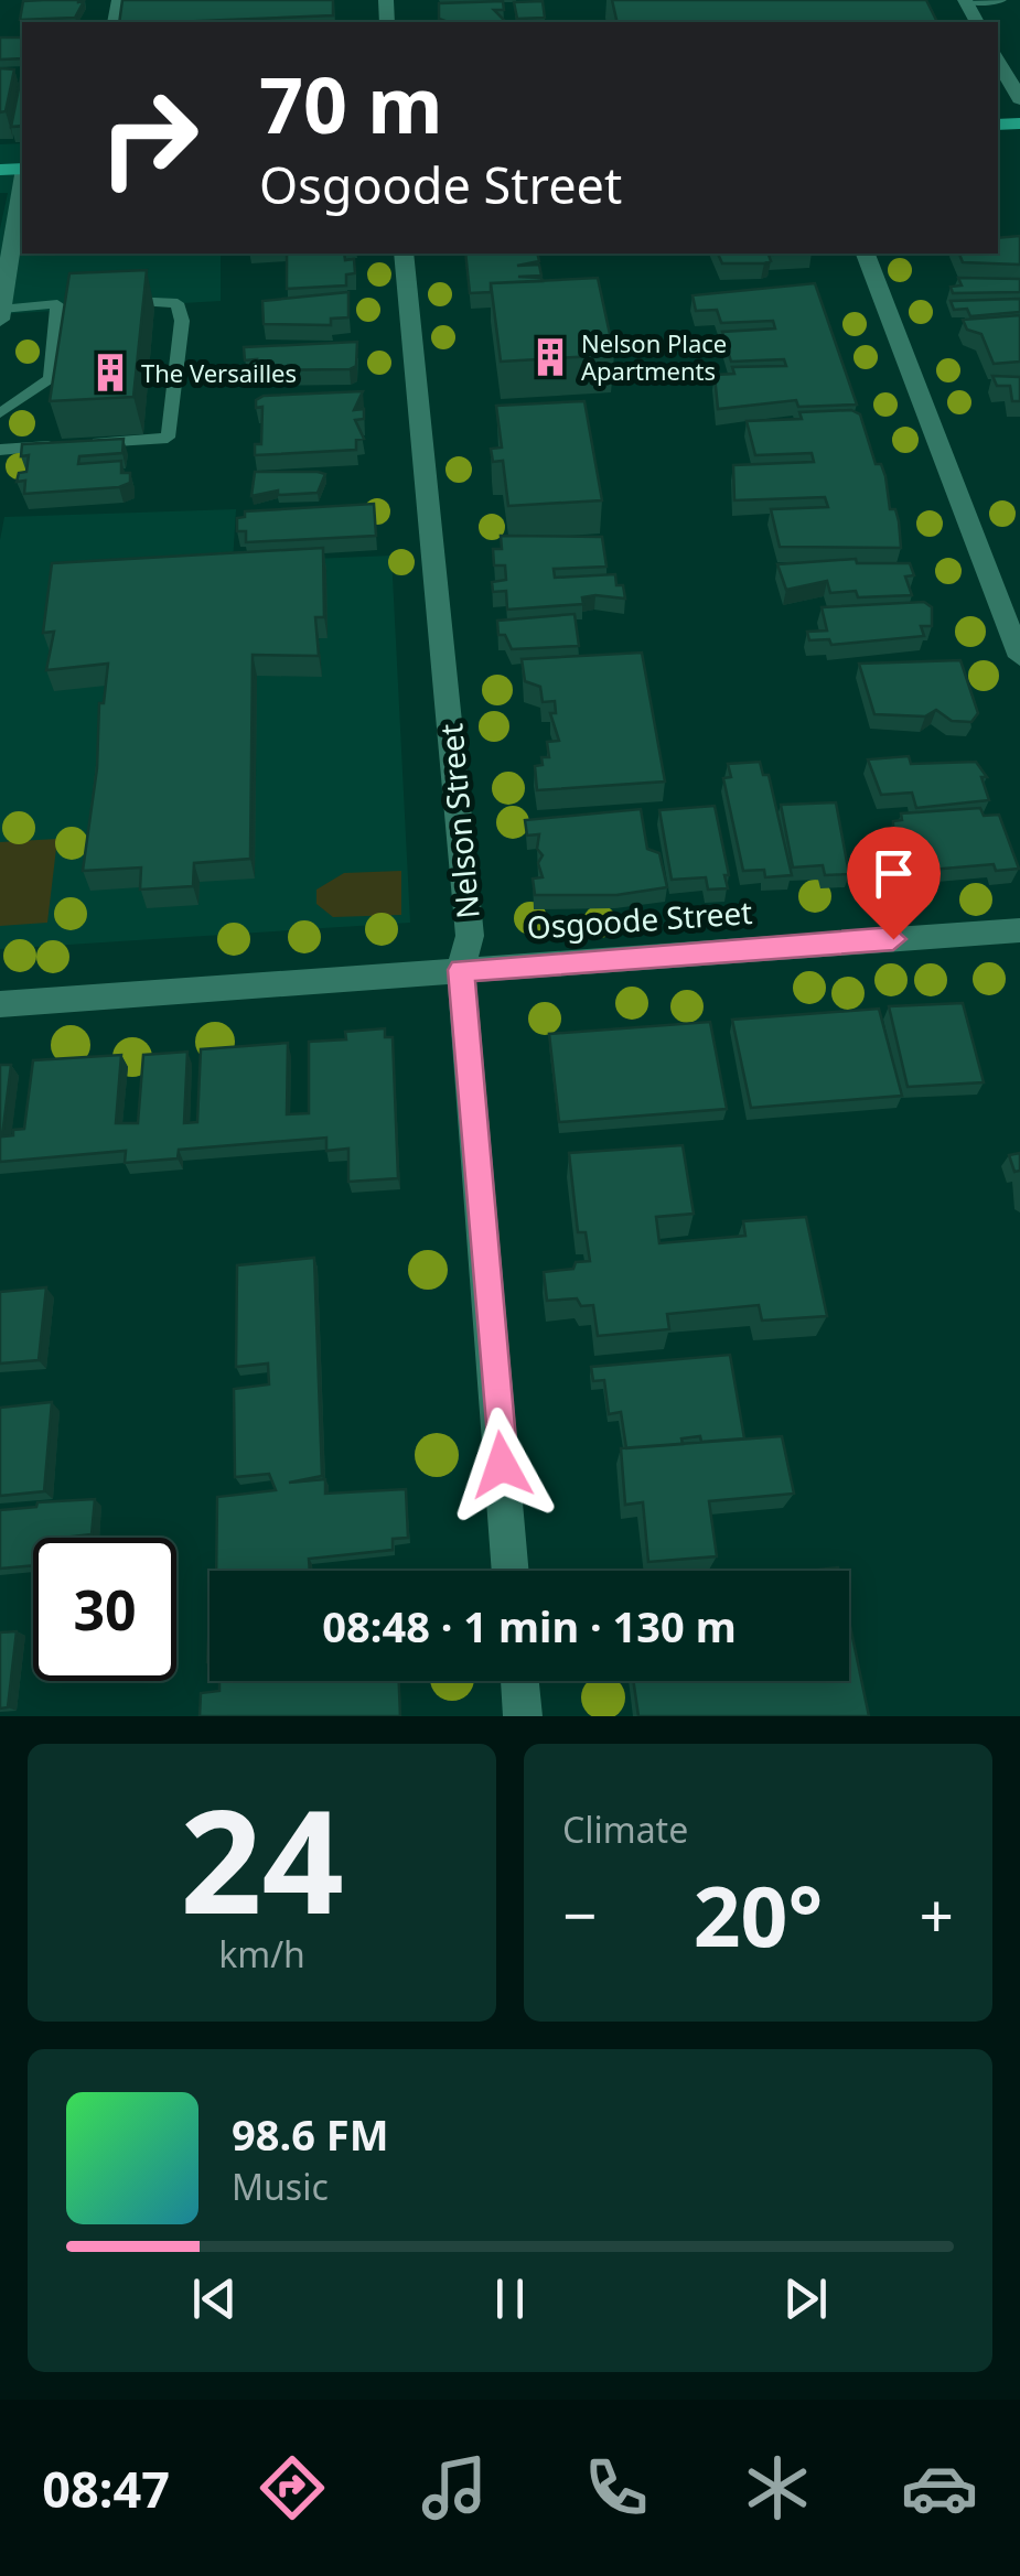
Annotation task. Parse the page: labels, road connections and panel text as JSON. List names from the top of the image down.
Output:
{
  "streets": {
    "street": ["Nelson Street", "Osgoode Street"]
  },
  "crossings": [
    ["Nelson Street", "Osgoode Street"]
  ],
  "places": {
    "building": ["Nelson Place Apartments", "The Versailles"]
  },
  "page": {
    "turn": ["70 m", "Osgoode Street"],
    "limit": "30",
    "trip": "08:48 · 1 min · 130 m",
    "tile": [
      ["24", "km/h"],
      "Climate"
    ],
    "heat": ["−", "20°", "+"],
    "song": ["98.6 FM", "Music"],
    "tabs": "08:47"
  }
}
